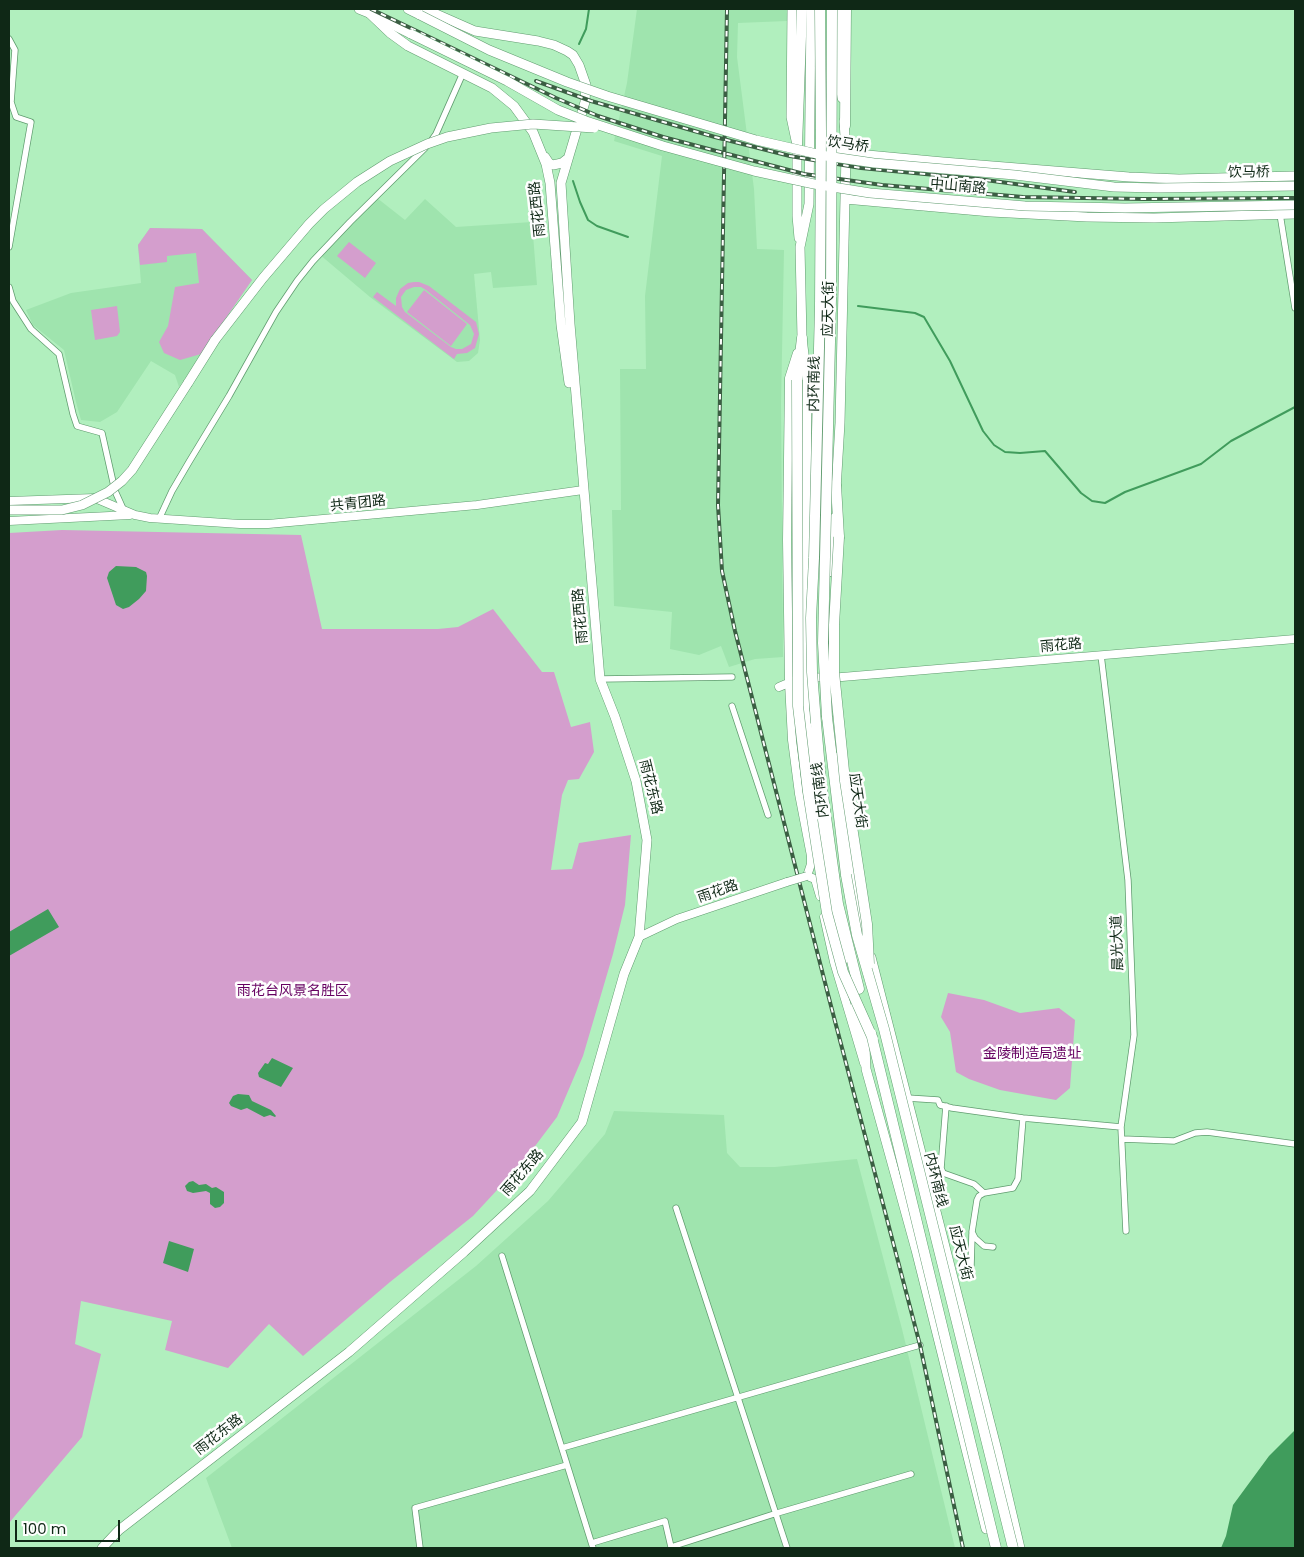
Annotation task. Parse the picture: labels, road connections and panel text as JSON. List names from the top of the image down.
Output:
{
  "streets": {
    "highway": ["内环南线"],
    "main road": [
      "饮马桥",
      "中山南路",
      "雨花西路",
      "应天大街",
      "雨花东路"
    ],
    "street": ["共青团路", "雨花路", "晨光大道"]
  },
  "crossings": [
    ["饮马桥", "雨花西路"],
    ["中山南路", "雨花西路"],
    ["雨花西路", "共青团路"],
    ["雨花西路", "雨花东路"],
    ["应天大街", "雨花路"],
    ["雨花路", "雨花东路"],
    ["雨花路", "晨光大道"]
  ],
  "parks": ["雨花台风景名胜区", "金陵制造局遗址"],
  "scale_bar": "100 m"
}
